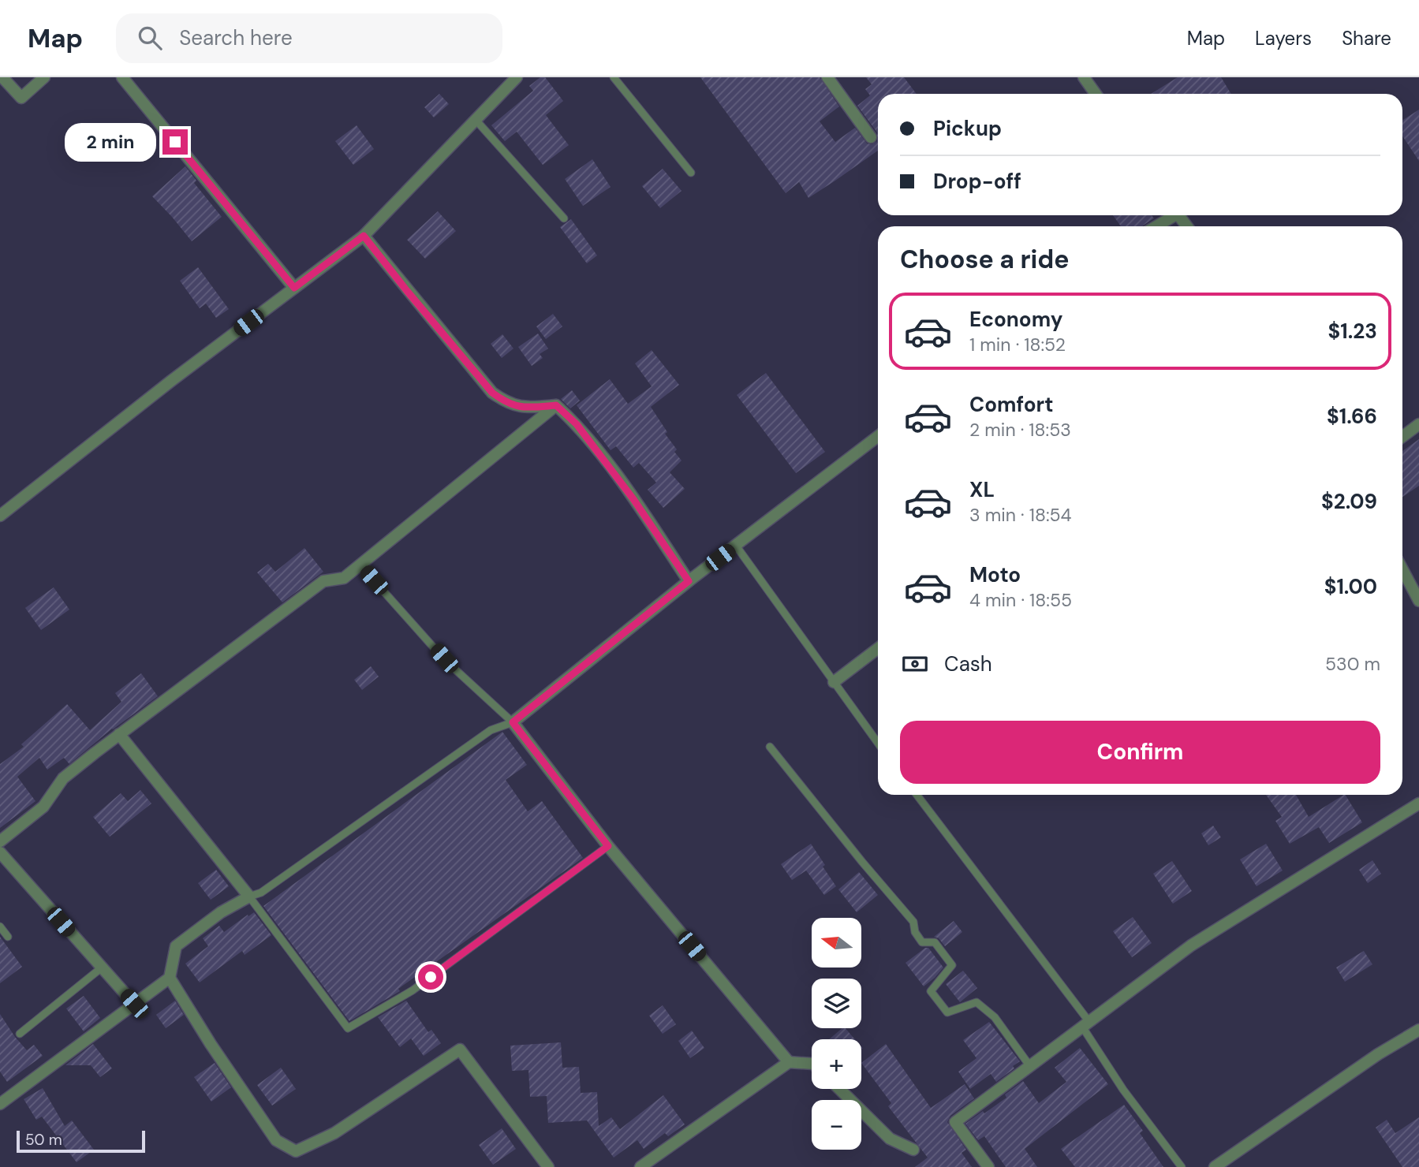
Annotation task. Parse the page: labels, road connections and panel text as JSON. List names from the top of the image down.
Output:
{
  "scale_bar": "50 m",
  "north": "left",
  "page": {
    "header": "Map",
    "search": "Search here",
    "nav": ["Map", "Layers", "Share"],
    "banner": ["Pickup", "Drop-off"],
    "bubble": "2 min",
    "heading": "Choose a ride",
    "list": [
      {
        "name": "Economy",
        "note": "1 min · 18:52",
        "value": "$1.23"
      },
      {
        "name": "Comfort",
        "note": "2 min · 18:53",
        "value": "$1.66"
      },
      {
        "name": "XL",
        "note": "3 min · 18:54",
        "value": "$2.09"
      },
      {
        "name": "Moto",
        "note": "4 min · 18:55",
        "value": "$1.00"
      }
    ],
    "pay": ["Cash", "530 m"],
    "buttons": "Confirm",
    "map_buttons": ["+", "−"],
    "scale": "50 m"
  }
}
